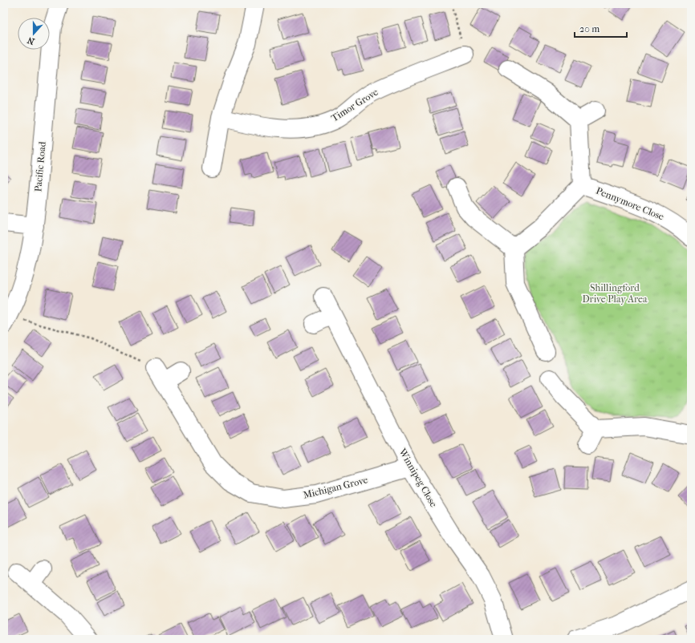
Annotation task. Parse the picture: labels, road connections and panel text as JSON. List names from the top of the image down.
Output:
{
  "streets": {
    "street": [
      "Timor Grove",
      "Pacific Road",
      "Pennymore Close",
      "Winnipeg Close",
      "Michigan Grove"
    ]
  },
  "crossings": [
    ["Winnipeg Close", "Michigan Grove"]
  ],
  "parks": ["Shillingford Drive Play Area"],
  "scale_bar": "20 m",
  "north": "bottom"
}
